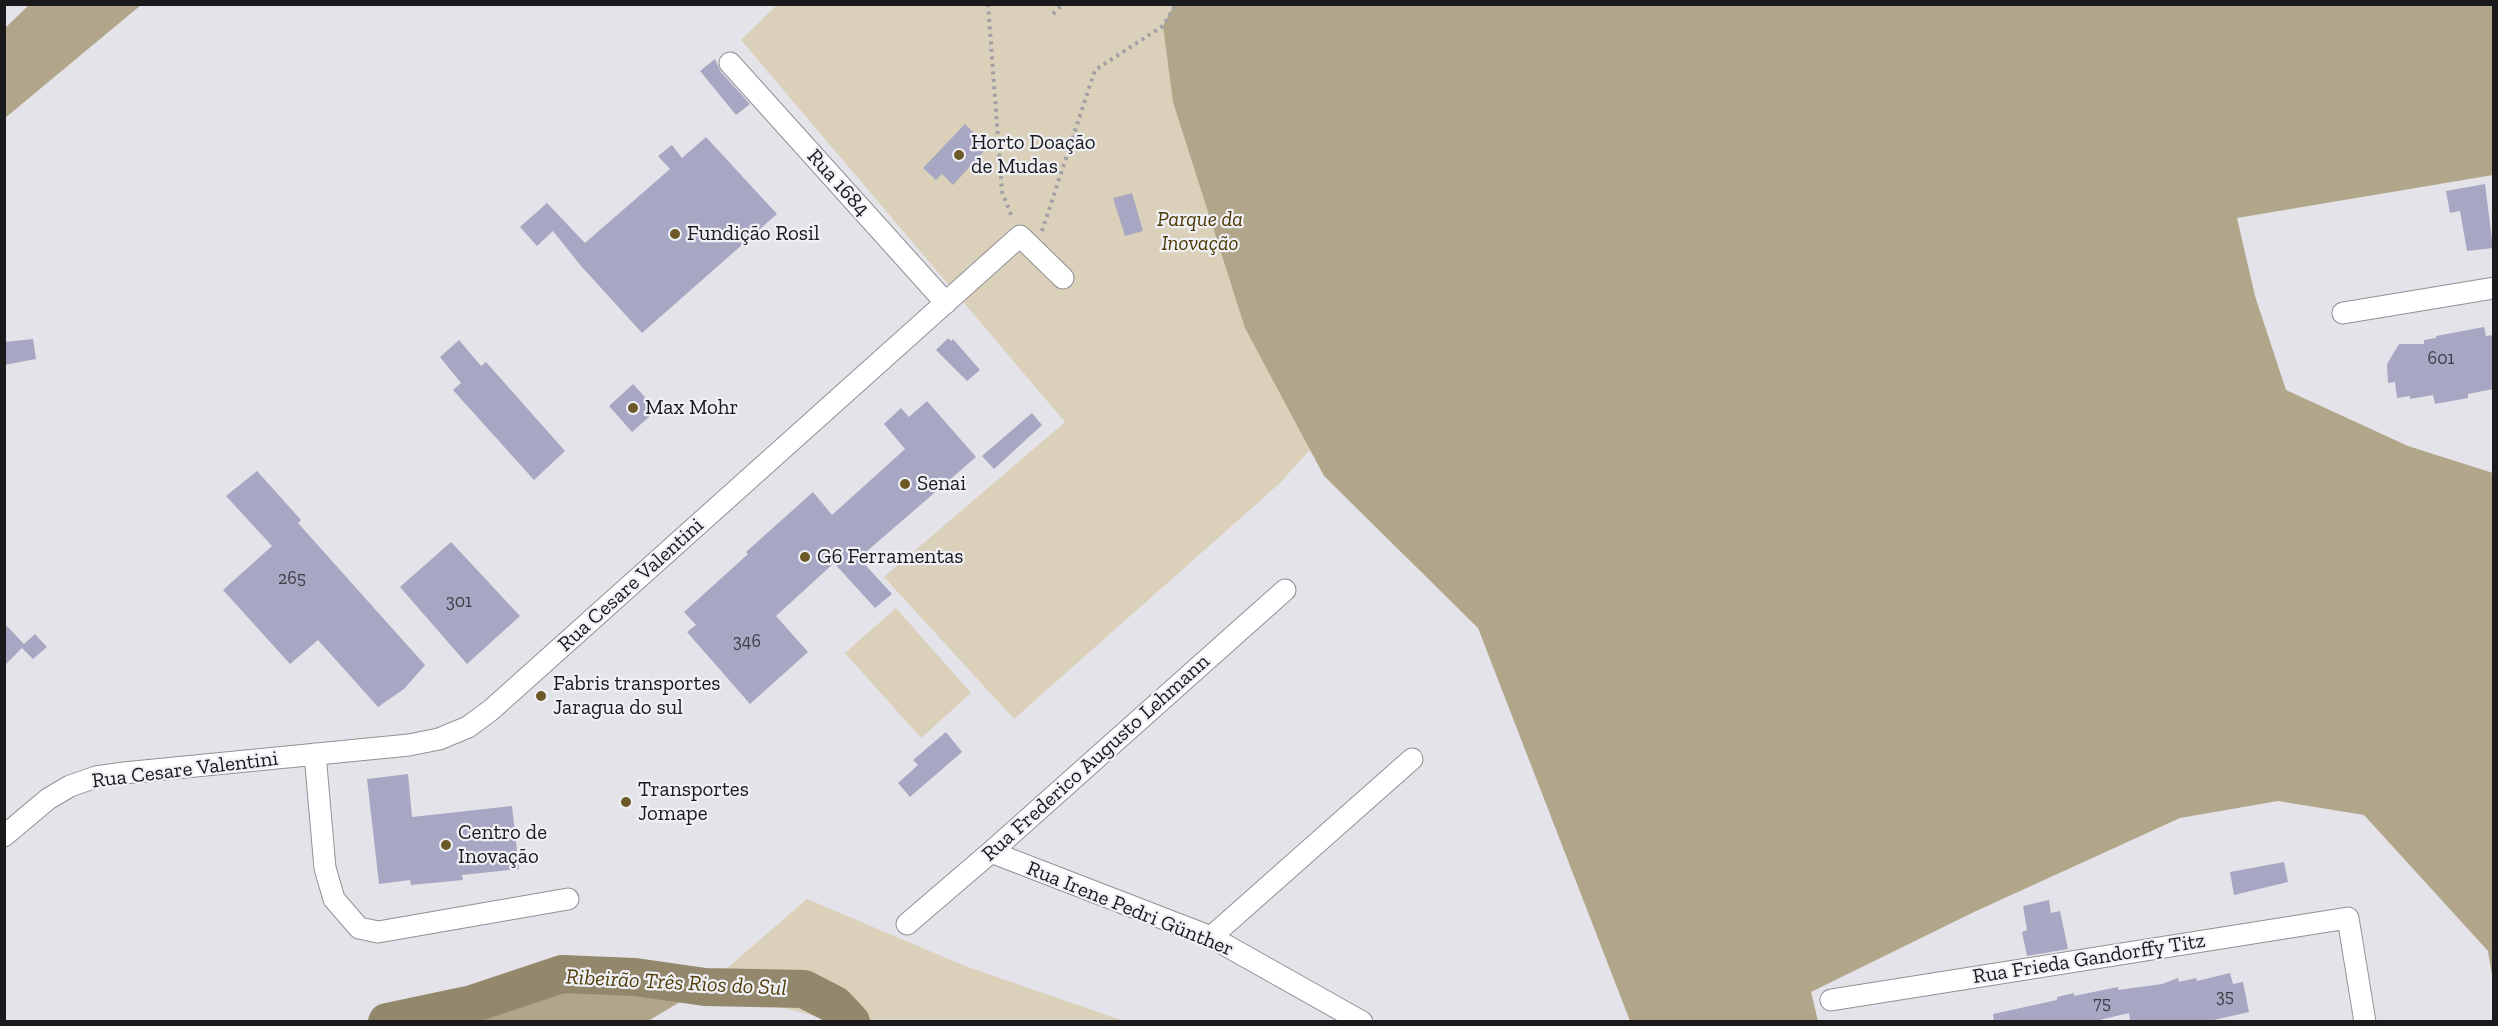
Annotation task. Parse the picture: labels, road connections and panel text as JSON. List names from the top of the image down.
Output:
{
  "streets": {
    "street": [
      "Rua 1684",
      "Rua Cesare Valentini",
      "Rua Frederico Augusto Lehmann",
      "Rua Irene Pedri Günther",
      "Rua Frieda Gandorffy Titz"
    ]
  },
  "crossings": [
    ["Rua 1684", "Rua Cesare Valentini"],
    ["Rua Frederico Augusto Lehmann", "Rua Irene Pedri Günther"]
  ],
  "water": ["Ribeirão Três Rios do Sul"],
  "parks": ["Parque da Inovação"],
  "places": [
    "Horto Doação de Mudas",
    "Fundição Rosil",
    "Max Mohr",
    "Senai",
    "G6 Ferramentas",
    "Fabris transportes Jaragua do sul",
    "Transportes Jomape",
    "Centro de Inovação"
  ],
  "house_numbers": [
    "601",
    "265",
    "301",
    "346",
    "35",
    "75"
  ]
}
